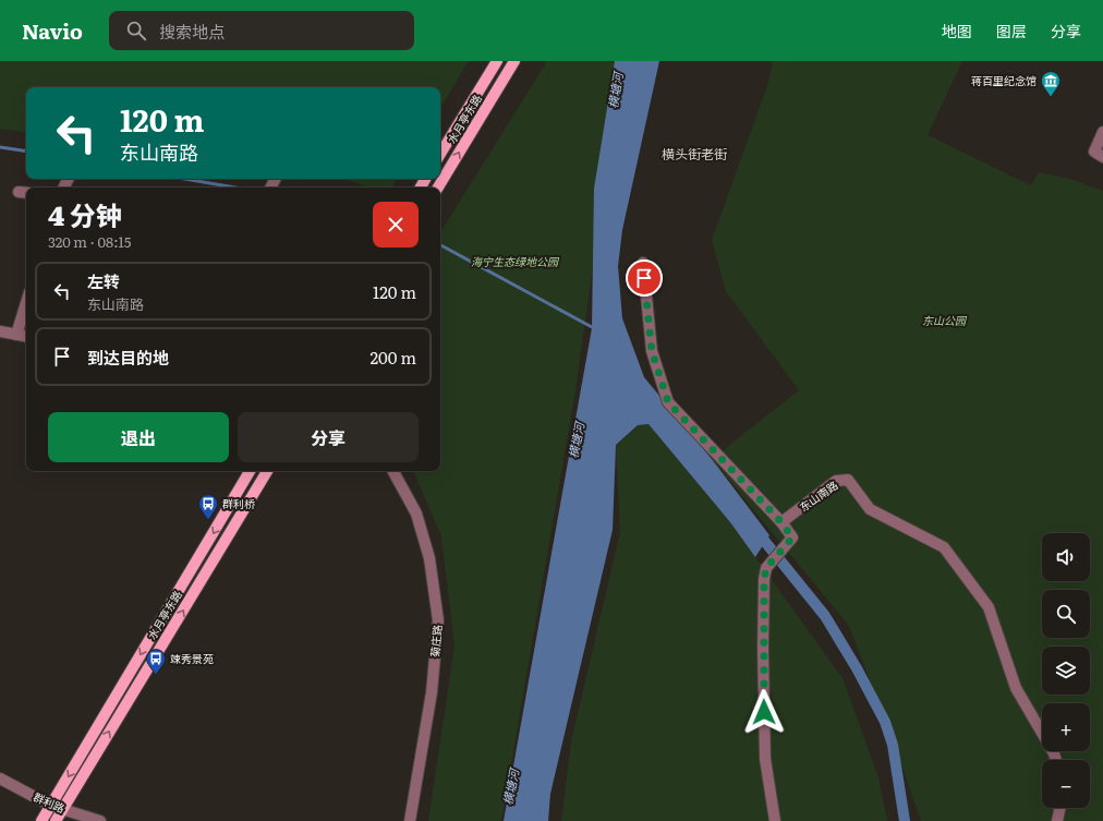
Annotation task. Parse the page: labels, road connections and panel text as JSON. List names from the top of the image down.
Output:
{
  "streets": {
    "main road": ["水月亭东路"],
    "street": ["东山南路", "菊庄路", "群利路"]
  },
  "crossings": [
    ["水月亭东路", "群利路"]
  ],
  "districts": ["横头街老街"],
  "water": ["横塘河"],
  "parks": ["海宁生态绿地公园", "东山公园"],
  "places": {
    "museum": ["蒋百里纪念馆"],
    "bus stop": ["群利桥", "竦秀景苑"]
  },
  "page": {
    "header": "Navio",
    "search": "搜索地点",
    "nav": ["地图", "图层", "分享"],
    "turn": ["120 m", "东山南路"],
    "heading": ["4 分钟", "320 m · 08:15"],
    "list": [
      {
        "name": "左转",
        "note": "东山南路",
        "value": "120 m"
      },
      {
        "name": "到达目的地",
        "value": "200 m"
      }
    ],
    "buttons": ["退出", "分享"],
    "map_buttons": ["+", "−"]
  }
}
